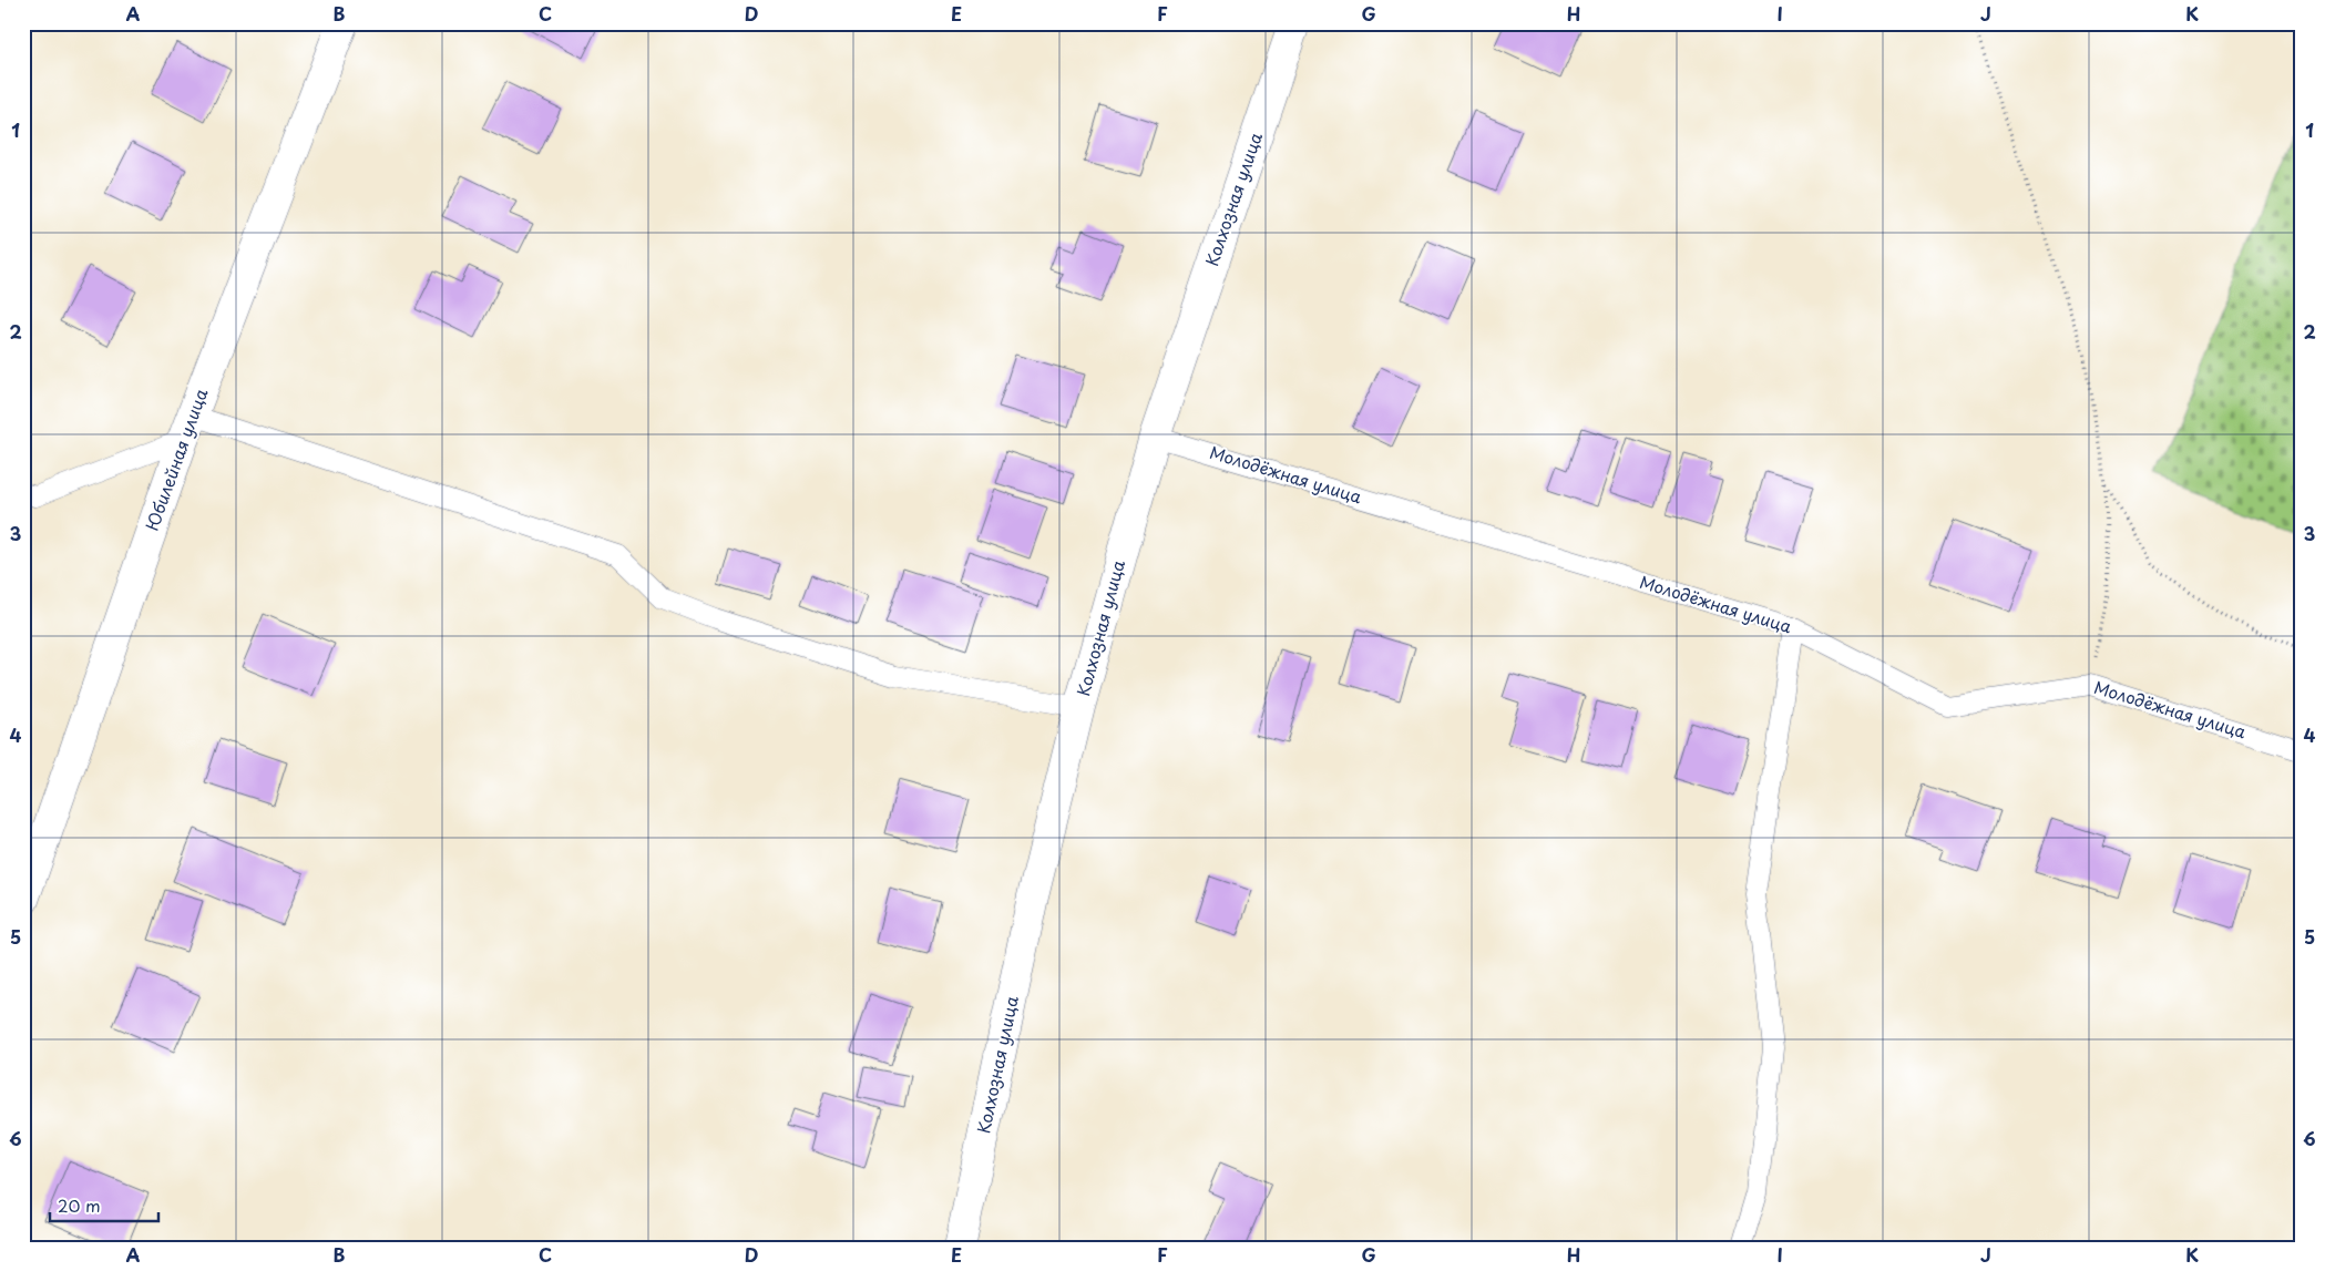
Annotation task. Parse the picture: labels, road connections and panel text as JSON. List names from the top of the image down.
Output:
{
  "streets": {
    "street": ["Колхозная улица", "Юбилейная улица"],
    "lane": ["Молодёжная улица"]
  },
  "crossings": [
    ["Колхозная улица", "Молодёжная улица"]
  ],
  "scale_bar": "20 m",
  "grid": {
    "columns": [
      "A",
      "B",
      "C",
      "D",
      "E",
      "F",
      "G",
      "H",
      "I",
      "J",
      "K"
    ],
    "rows": [
      "1",
      "2",
      "3",
      "4",
      "5",
      "6"
    ]
  }
}
